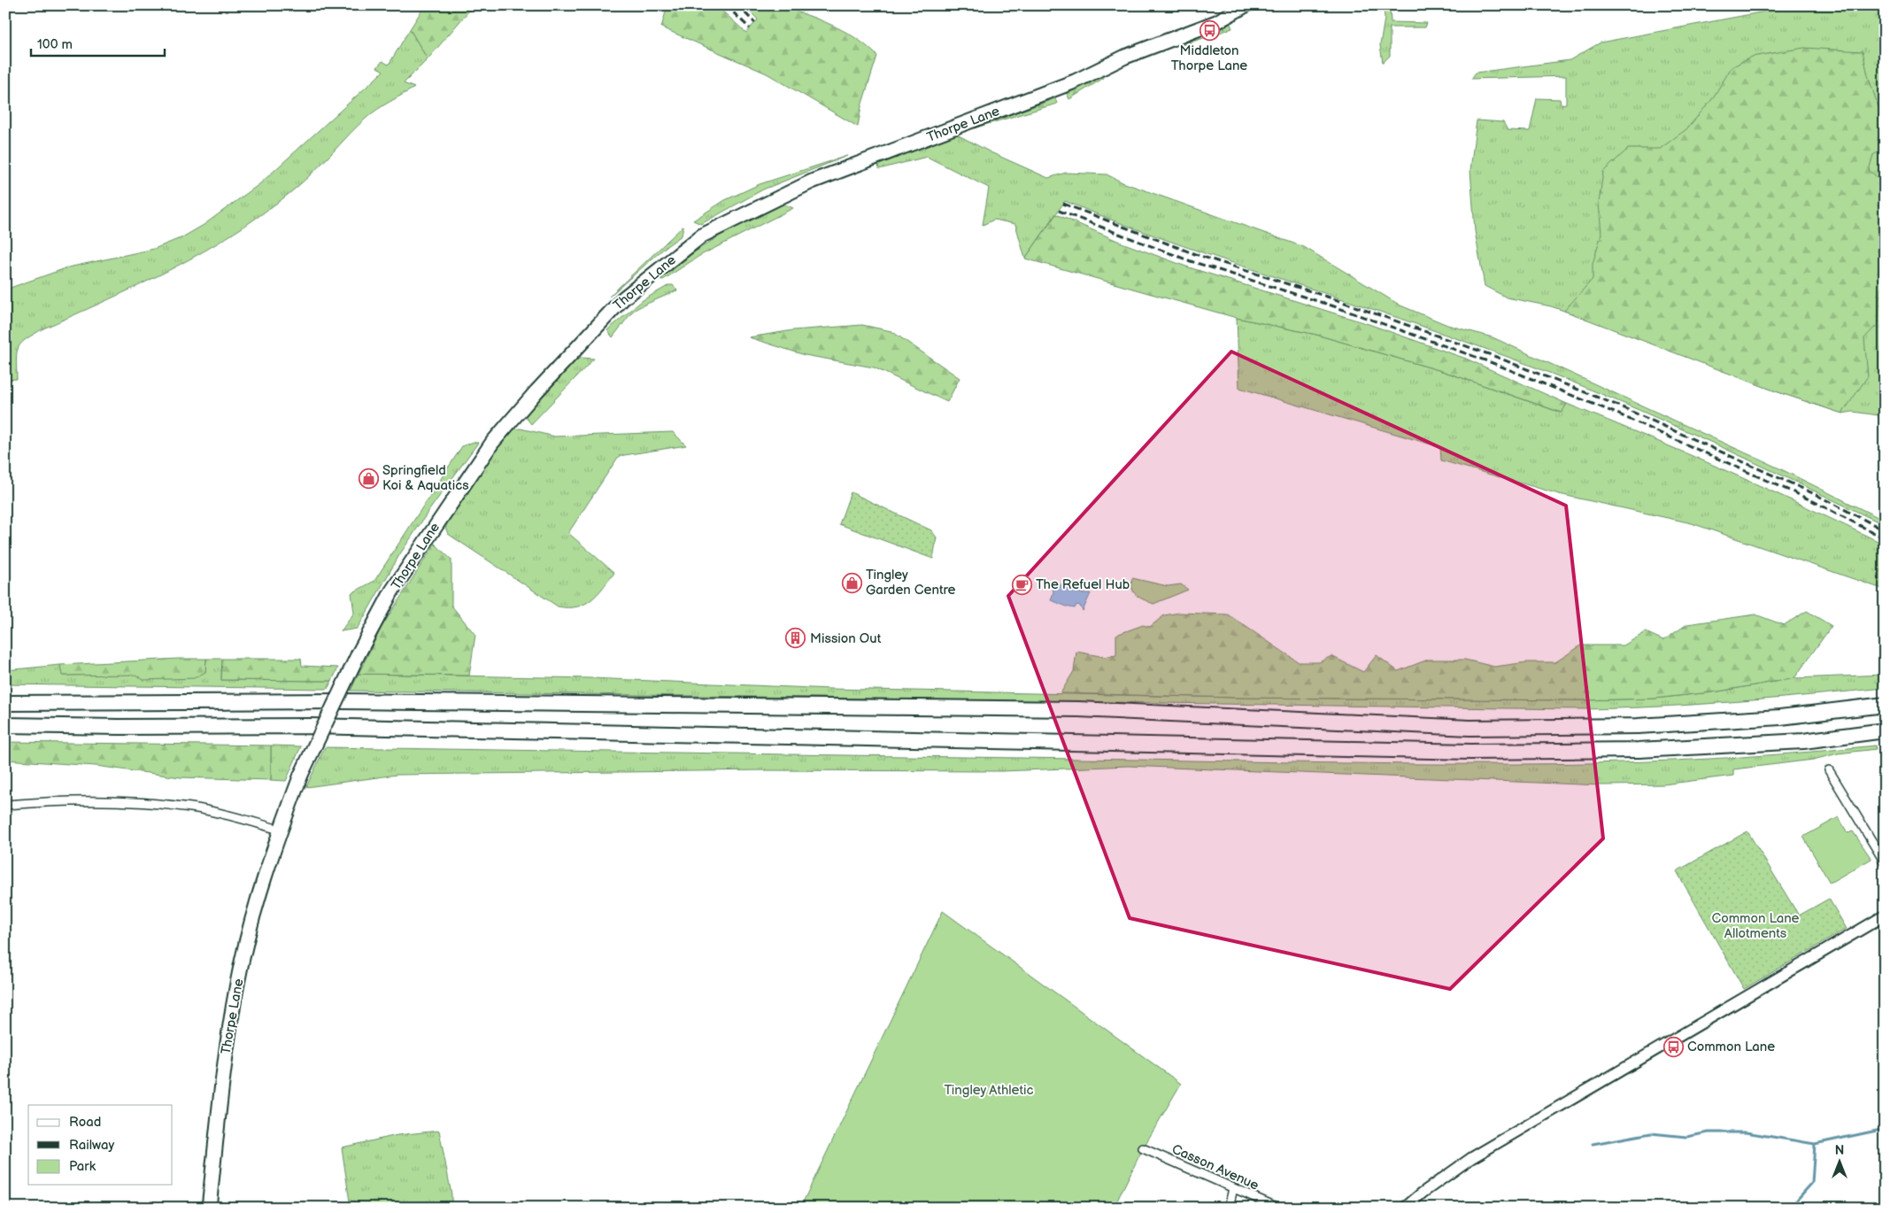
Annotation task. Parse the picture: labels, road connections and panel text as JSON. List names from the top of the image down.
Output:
{
  "streets": {
    "main road": ["Thorpe Lane"],
    "street": ["Casson Avenue"]
  },
  "parks": ["Common Lane Allotments", "Tingley Athletic"],
  "places": {
    "bus stop": ["Middleton Thorpe Lane", "Common Lane"],
    "shop": ["Springfield Koi & Aquatics", "Tingley Garden Centre"],
    "cafe": ["The Refuel Hub"],
    "building": ["Mission Out"]
  },
  "legend": ["Road", "Railway", "Park"],
  "scale_bar": "100 m",
  "north": "top"
}
